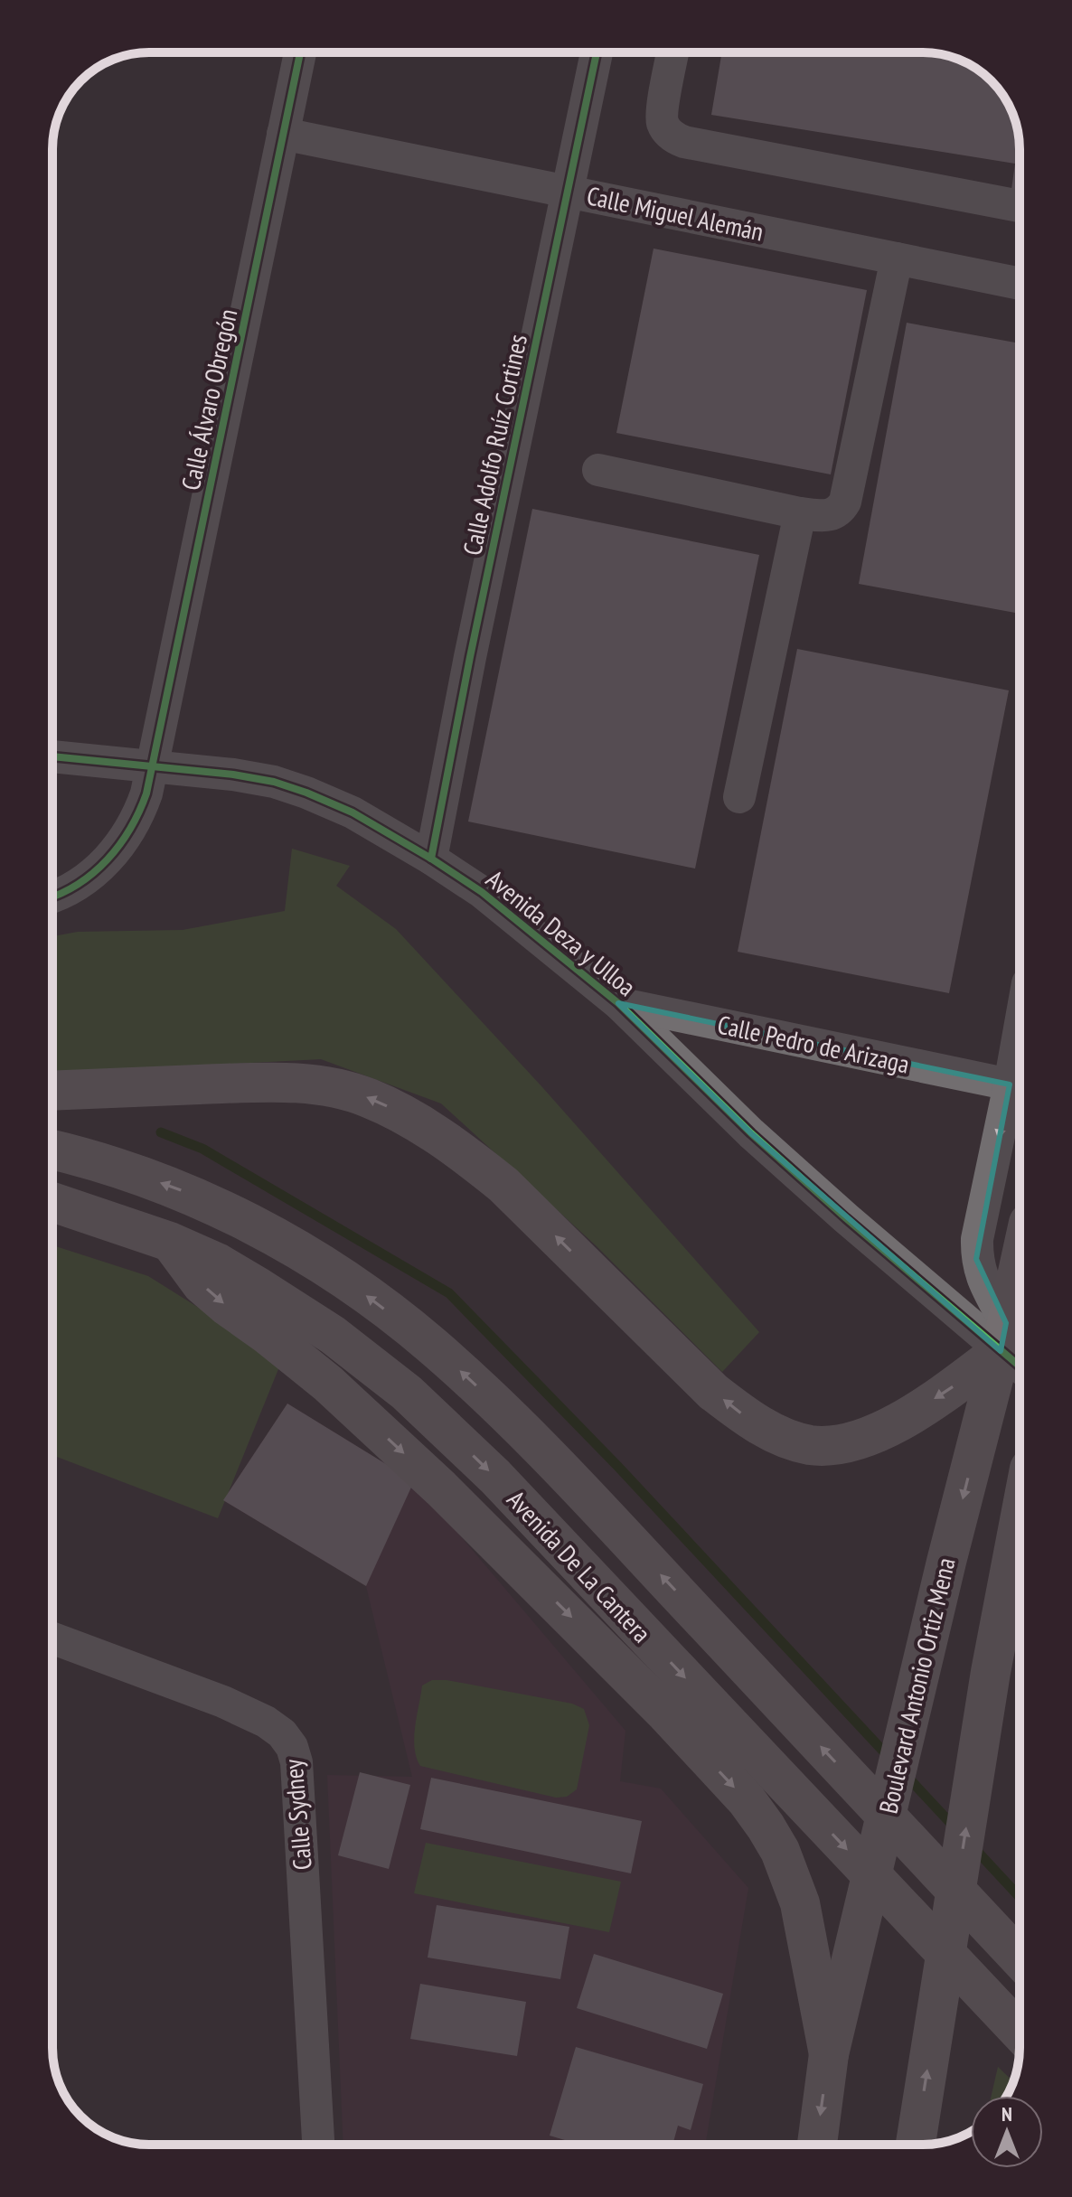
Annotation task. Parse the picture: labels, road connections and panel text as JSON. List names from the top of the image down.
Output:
{
  "streets": {
    "main road": ["Avenida De La Cantera", "Boulevard Antonio Ortiz Mena"],
    "street": [
      "Calle Miguel Alemán",
      "Calle Álvaro Obregón",
      "Calle Adolfo Ruíz Cortines",
      "Avenida Deza y Ulloa",
      "Calle Pedro de Arizaga",
      "Calle Sydney"
    ]
  },
  "crossings": [
    ["Calle Miguel Alemán", "Calle Álvaro Obregón"],
    ["Calle Miguel Alemán", "Calle Adolfo Ruíz Cortines"],
    ["Calle Álvaro Obregón", "Avenida Deza y Ulloa"],
    ["Calle Adolfo Ruíz Cortines", "Avenida Deza y Ulloa"],
    ["Avenida Deza y Ulloa", "Calle Pedro de Arizaga"],
    ["Avenida Deza y Ulloa", "Boulevard Antonio Ortiz Mena"]
  ],
  "north": "top"
}
